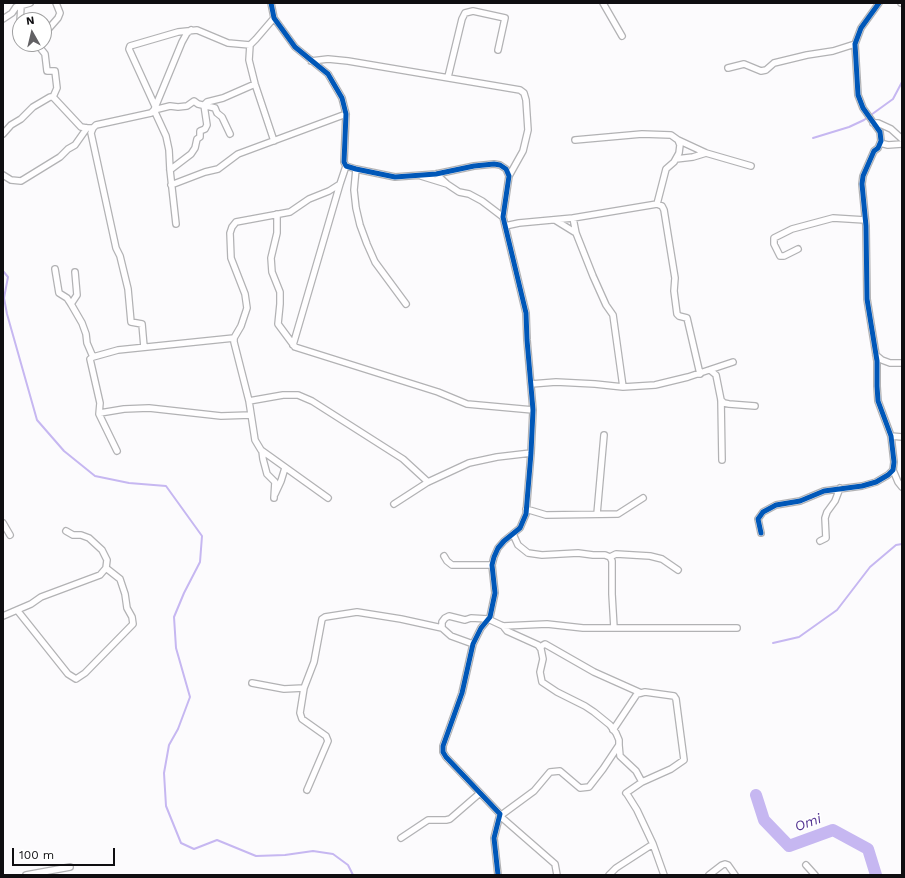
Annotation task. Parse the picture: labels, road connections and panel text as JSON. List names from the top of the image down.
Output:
{
  "water": ["Omi"],
  "scale_bar": "100 m",
  "north": "top"
}
